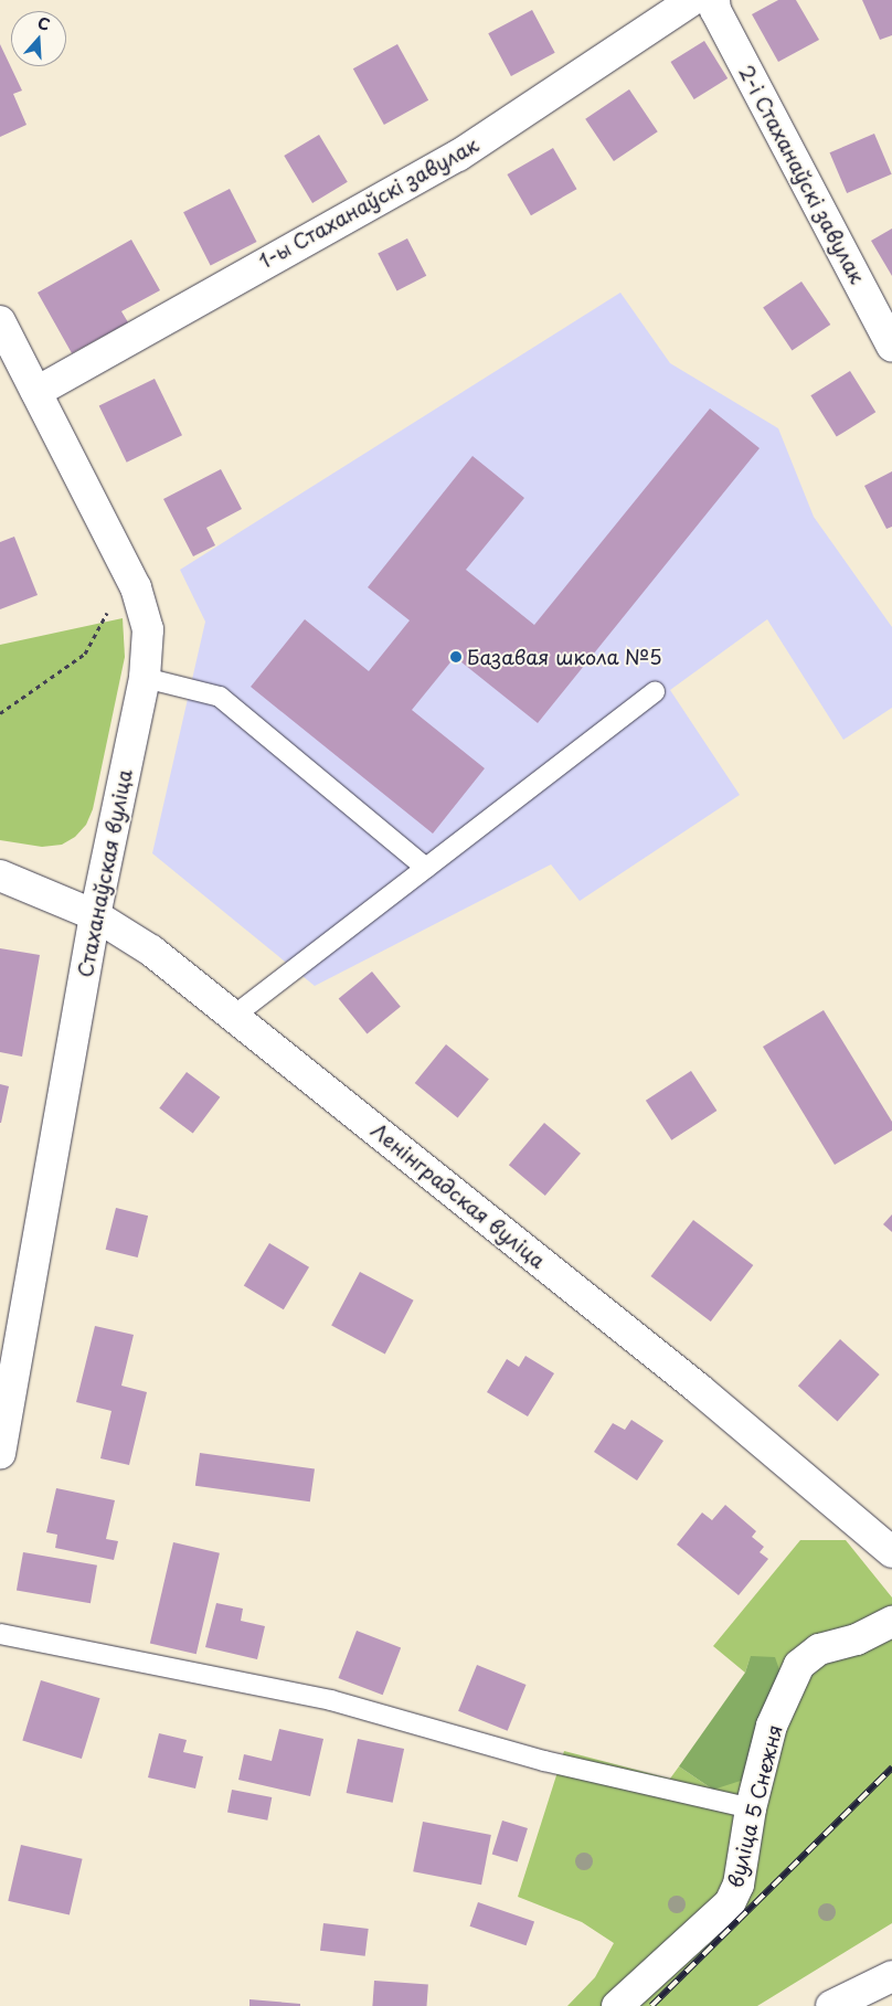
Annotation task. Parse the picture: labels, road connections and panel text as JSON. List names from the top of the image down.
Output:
{
  "streets": {
    "street": [
      "2-і Стаханаўскі завулак",
      "1-ы Стаханаўскі завулак",
      "Стаханаўская вуліца",
      "Ленінградская вуліца",
      "вуліца 5 Снежня"
    ]
  },
  "crossings": [
    ["1-ы Стаханаўскі завулак", "Стаханаўская вуліца"],
    ["Стаханаўская вуліца", "Ленінградская вуліца"]
  ],
  "places": ["Базавая школа №5"],
  "north": "top"
}
